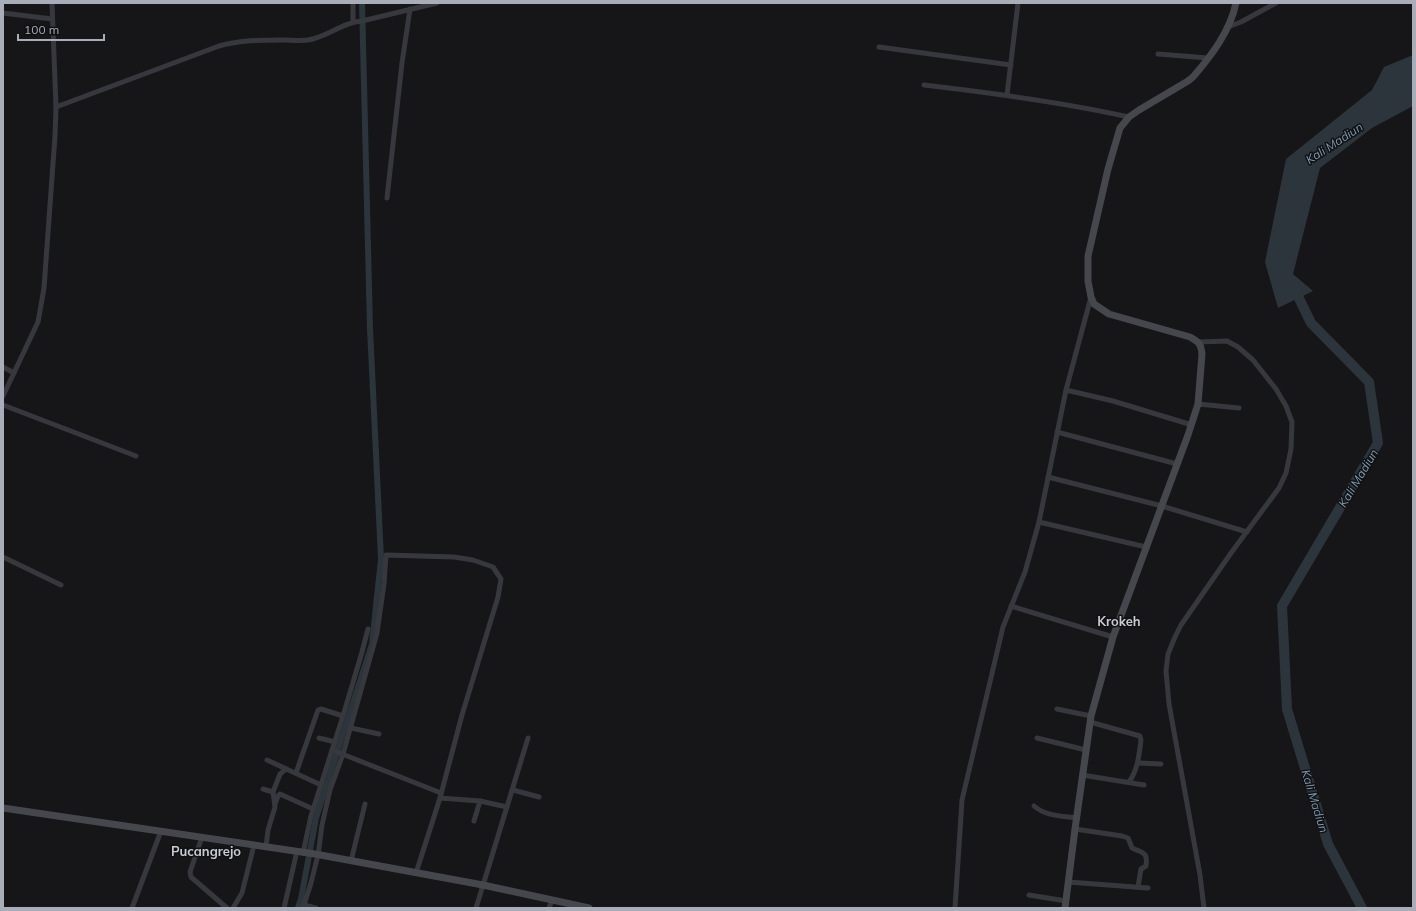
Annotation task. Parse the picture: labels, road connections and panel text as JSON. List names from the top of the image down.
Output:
{
  "districts": ["Krokeh", "Pucangrejo"],
  "water": ["Kali Madiun"],
  "scale_bar": "100 m"
}
